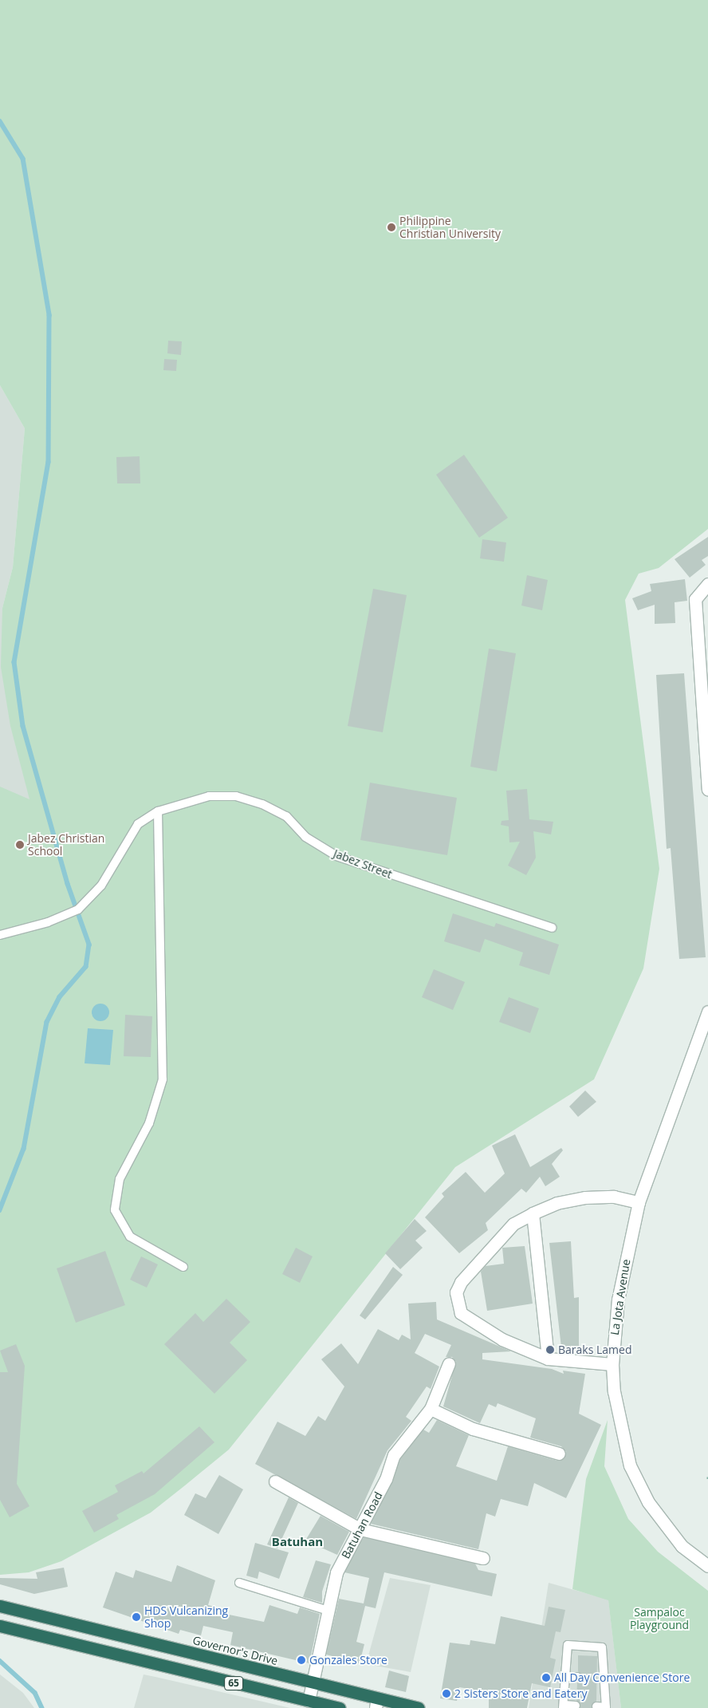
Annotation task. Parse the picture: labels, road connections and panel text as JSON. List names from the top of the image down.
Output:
{
  "streets": {
    "highway": ["Governor's Drive", "65"],
    "street": ["La Jota Avenue", "Batuhan Road"],
    "lane": ["Jabez Street"]
  },
  "crossings": [
    ["Batuhan Road", "Governor's Drive"],
    ["Batuhan Road", "65"]
  ],
  "districts": ["Batuhan"],
  "parks": ["Sampaloc Playground"],
  "places": [
    "Philippine Christian University",
    "Jabez Christian School",
    "Baraks Lamed",
    "HDS Vulcanizing Shop",
    "Gonzales Store",
    "All Day Convenience Store",
    "2 Sisters Store and Eatery"
  ]
}
